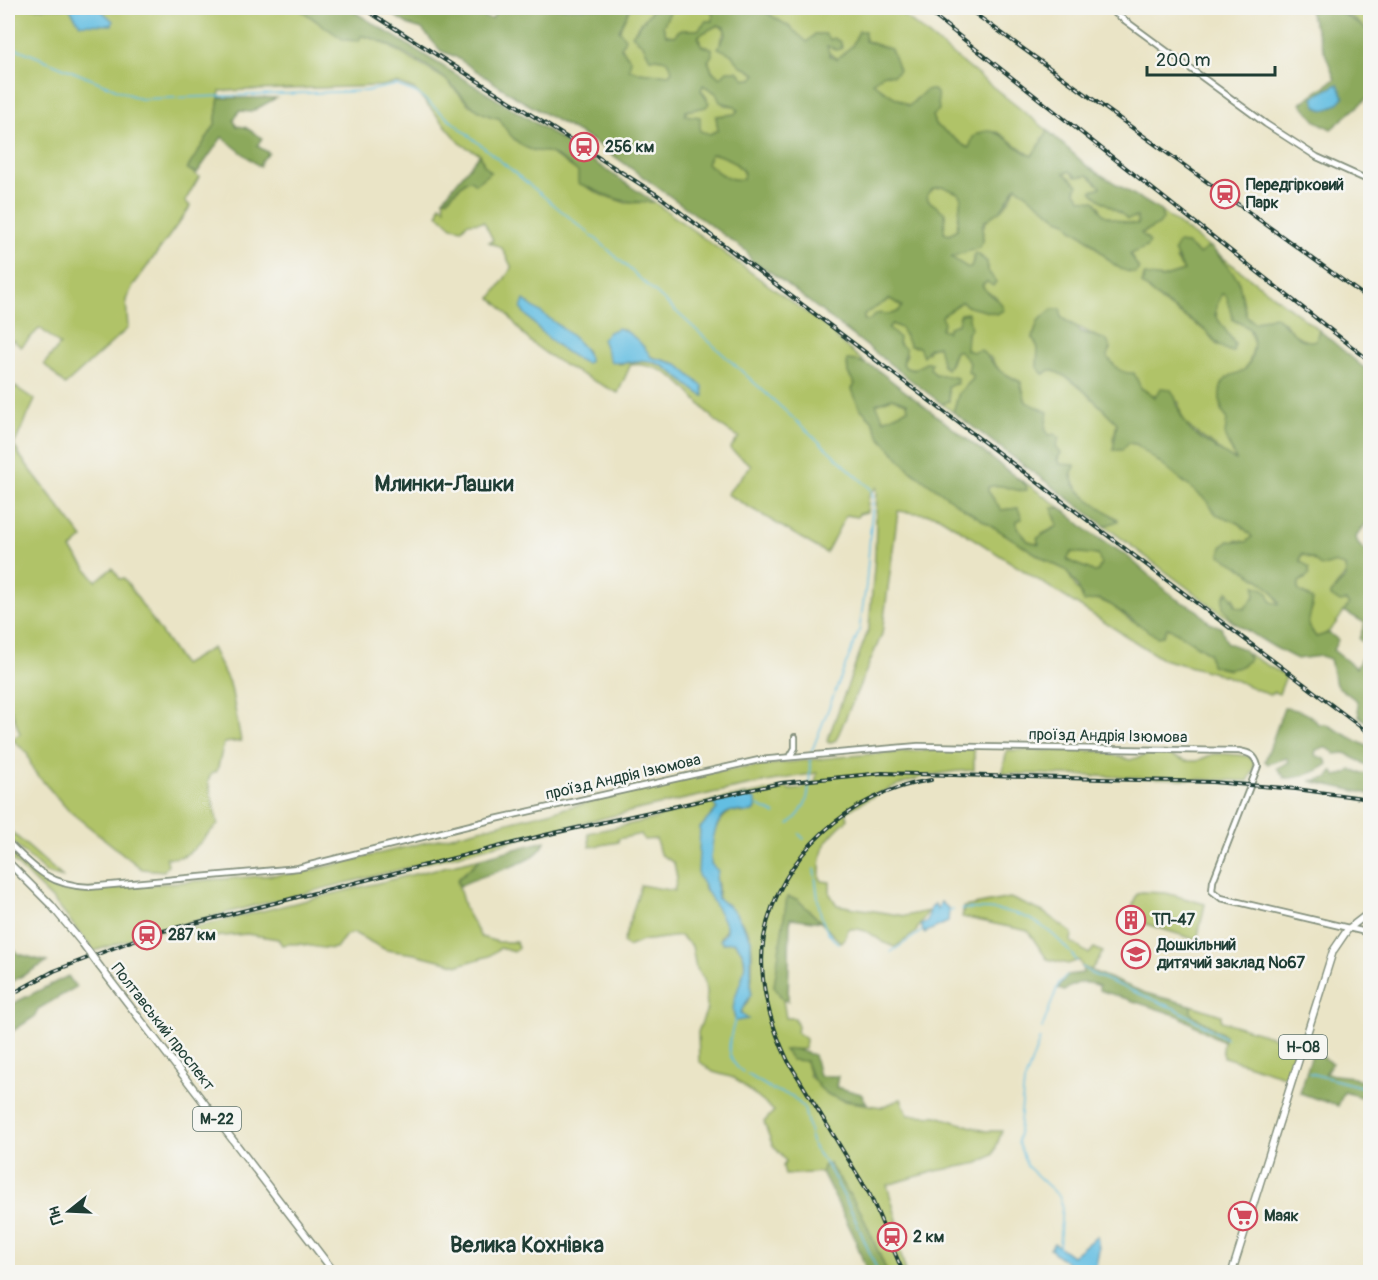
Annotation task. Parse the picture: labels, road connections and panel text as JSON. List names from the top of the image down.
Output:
{
  "streets": {
    "main road": ["Полтавський проспект", "Н-08", "М-22"],
    "street": ["проїзд Андрія Ізюмова"]
  },
  "crossings": [
    ["проїзд Андрія Ізюмова", "Н-08"]
  ],
  "districts": ["Млинки-Лашки", "Велика Кохнівка"],
  "places": {
    "station": [
      "256 км",
      "Передгірковий Парк",
      "287 км",
      "2 км"
    ],
    "building": ["ТП-47"],
    "school or university": ["Дошкільний дитячий заклад №67"],
    "supermarket": ["Маяк"]
  },
  "scale_bar": "200 m",
  "north": "left"
}
